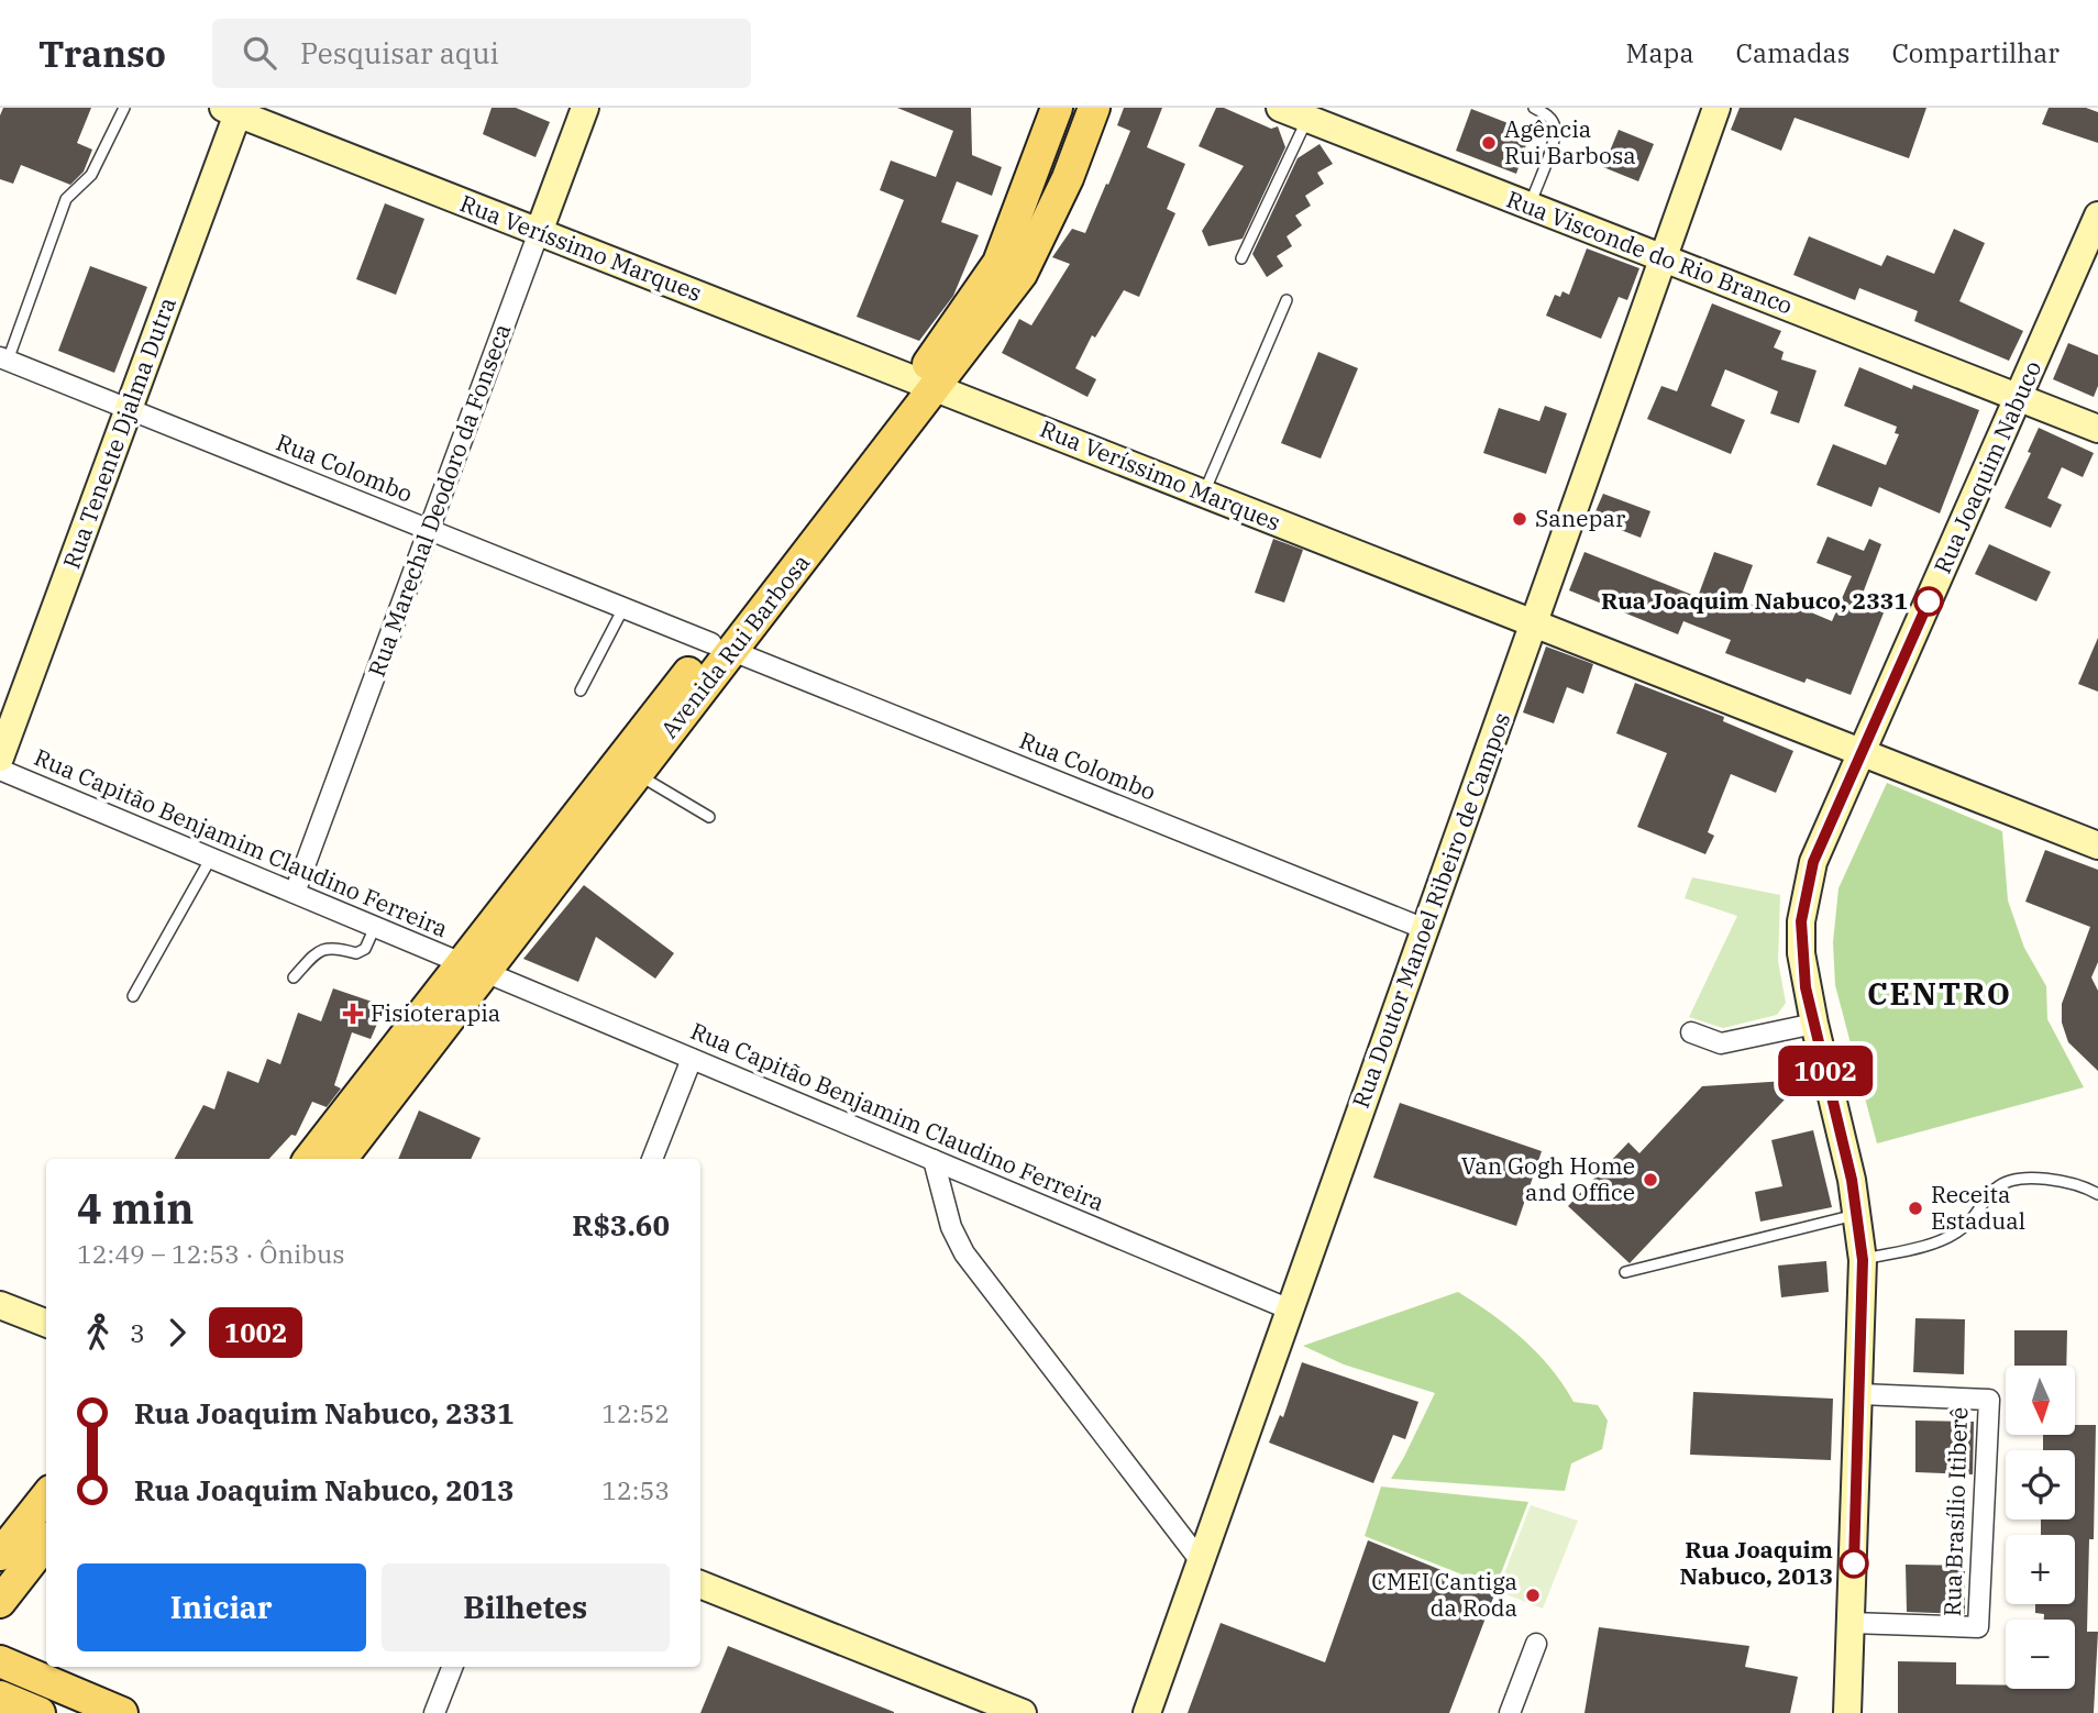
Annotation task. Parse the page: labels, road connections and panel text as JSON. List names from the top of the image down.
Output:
{
  "streets": {
    "main road": [
      "Rua Veríssimo Marques",
      "Rua Visconde do Rio Branco",
      "Rua Tenente Djalma Dutra",
      "Rua Joaquim Nabuco",
      "Rua Marechal Deodoro da Fonseca",
      "Avenida Rui Barbosa",
      "Rua Doutor Manoel Ribeiro de Campos"
    ],
    "street": ["Rua Colombo", "Rua Capitão Benjamim Claudino Ferreira", "Rua Brasílio Itiberê"]
  },
  "crossings": [
    ["Rua Veríssimo Marques", "Rua Tenente Djalma Dutra"],
    ["Rua Veríssimo Marques", "Rua Joaquim Nabuco"],
    ["Rua Veríssimo Marques", "Rua Marechal Deodoro da Fonseca"],
    ["Rua Veríssimo Marques", "Avenida Rui Barbosa"],
    ["Rua Veríssimo Marques", "Rua Doutor Manoel Ribeiro de Campos"],
    ["Rua Visconde do Rio Branco", "Rua Joaquim Nabuco"],
    ["Rua Visconde do Rio Branco", "Rua Doutor Manoel Ribeiro de Campos"],
    ["Rua Tenente Djalma Dutra", "Rua Colombo"],
    ["Rua Joaquim Nabuco", "Rua Brasílio Itiberê"],
    ["Rua Colombo", "Rua Marechal Deodoro da Fonseca"],
    ["Rua Colombo", "Avenida Rui Barbosa"],
    ["Rua Colombo", "Rua Doutor Manoel Ribeiro de Campos"],
    ["Rua Marechal Deodoro da Fonseca", "Rua Capitão Benjamim Claudino Ferreira"],
    ["Avenida Rui Barbosa", "Rua Capitão Benjamim Claudino Ferreira"],
    ["Rua Capitão Benjamim Claudino Ferreira", "Rua Doutor Manoel Ribeiro de Campos"]
  ],
  "districts": ["CENTRO"],
  "places": {
    "other": [
      "Agência Rui Barbosa",
      "Sanepar",
      "Rua Joaquim Nabuco, 2331",
      "Van Gogh Home and Office",
      "Receita Estadual",
      "Rua Joaquim Nabuco, 2013",
      "CMEI Cantiga da Roda"
    ],
    "health": ["Fisioterapia"]
  },
  "lines": ["bus line 1002"],
  "north": "bottom",
  "page": {
    "header": "Transo",
    "search": "Pesquisar aqui",
    "nav": ["Mapa", "Camadas", "Compartilhar"],
    "on_map": "1002",
    "heading": ["4 min", "12:49 – 12:53 · Ônibus", "R$3.60"],
    "legs": ["3", "1002"],
    "map_buttons": ["+", "−"],
    "list": [
      {
        "name": "Rua Joaquim Nabuco, 2331",
        "value": "12:52"
      },
      {
        "name": "Rua Joaquim Nabuco, 2013",
        "value": "12:53"
      }
    ],
    "buttons": ["Iniciar", "Bilhetes"]
  }
}
